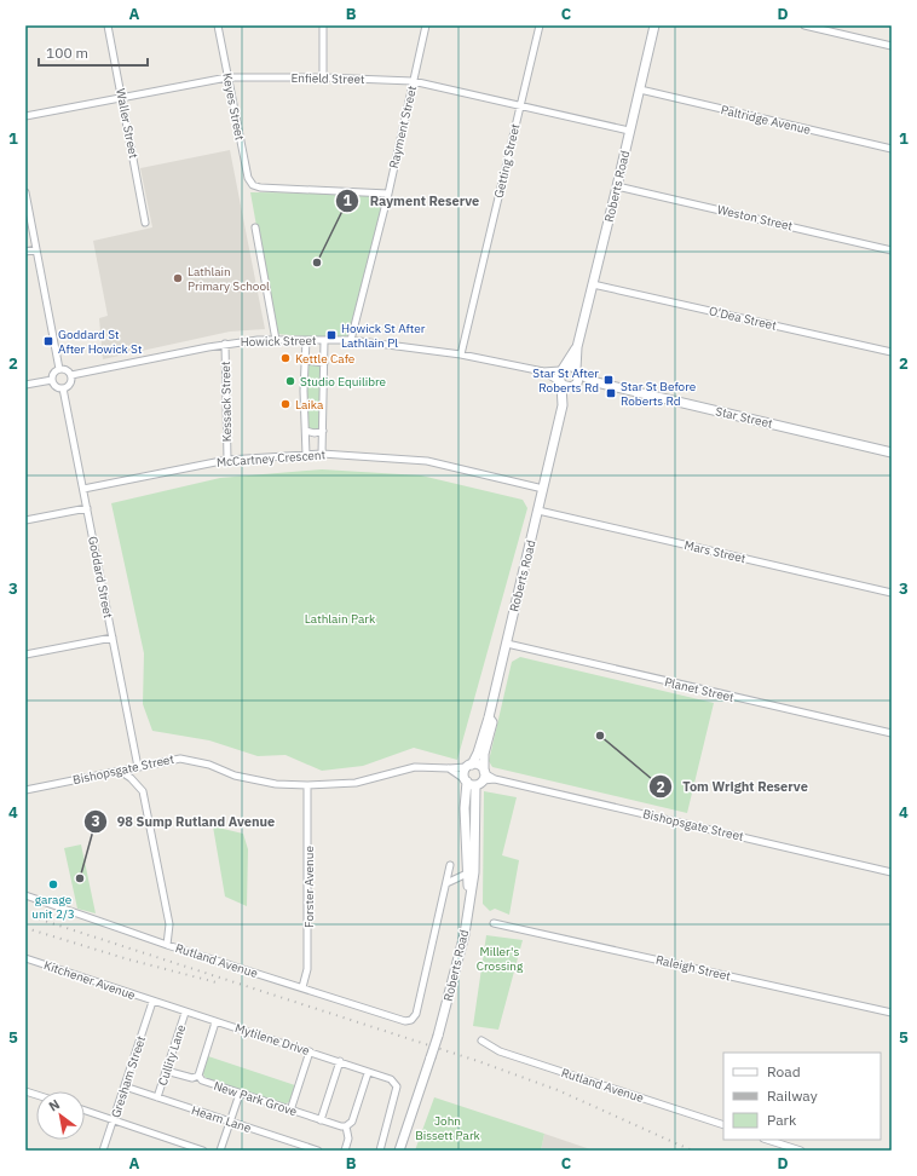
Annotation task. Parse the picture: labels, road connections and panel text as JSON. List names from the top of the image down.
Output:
{
  "streets": {
    "main road": ["Roberts Road", "Star Street"],
    "street": [
      "Enfield Street",
      "Keyes Street",
      "Paltridge Avenue",
      "Waller Street",
      "Rayment Street",
      "Getting Street",
      "Weston Street",
      "O'Dea Street",
      "Howick Street",
      "Kessack Street",
      "McCartney Crescent",
      "Mars Street",
      "Goddard Street",
      "Planet Street",
      "Bishopsgate Street",
      "Forster Avenue",
      "Rutland Avenue",
      "Raleigh Street",
      "Kitchener Avenue",
      "Mytilene Drive",
      "Cullity Lane",
      "Gresham Street",
      "New Park Grove",
      "Hearn Lane"
    ]
  },
  "crossings": [
    ["Enfield Street", "Keyes Street"],
    ["Enfield Street", "Waller Street"],
    ["Enfield Street", "Rayment Street"],
    ["Enfield Street", "Getting Street"],
    ["Enfield Street", "Roberts Road"],
    ["Keyes Street", "Rayment Street"],
    ["Paltridge Avenue", "Roberts Road"],
    ["Rayment Street", "Howick Street"],
    ["Getting Street", "Howick Street"],
    ["Roberts Road", "Weston Street"],
    ["Roberts Road", "O'Dea Street"],
    ["Roberts Road", "Howick Street"],
    ["Roberts Road", "Star Street"],
    ["Roberts Road", "McCartney Crescent"],
    ["Roberts Road", "Mars Street"],
    ["Roberts Road", "Planet Street"],
    ["Roberts Road", "Bishopsgate Street"],
    ["Howick Street", "Kessack Street"],
    ["Howick Street", "Star Street"],
    ["Howick Street", "Goddard Street"],
    ["Kessack Street", "McCartney Crescent"],
    ["McCartney Crescent", "Goddard Street"],
    ["Goddard Street", "Bishopsgate Street"],
    ["Bishopsgate Street", "Forster Avenue"],
    ["Forster Avenue", "Rutland Avenue"],
    ["Kitchener Avenue", "Mytilene Drive"],
    ["Kitchener Avenue", "Gresham Street"],
    ["Mytilene Drive", "Cullity Lane"],
    ["Mytilene Drive", "Gresham Street"],
    ["Cullity Lane", "New Park Grove"],
    ["Cullity Lane", "Hearn Lane"],
    ["Gresham Street", "Hearn Lane"]
  ],
  "parks": ["Lathlain Park", "Miller's Crossing", "John Bissett Park"],
  "places": {
    "other": [
      "Rayment Reserve",
      "Lathlain Primary School",
      "Kettle Cafe",
      "Studio Equilibre",
      "Laika",
      "Tom Wright Reserve",
      "98 Sump Rutland Avenue",
      "garage unit 2/3"
    ],
    "transit": [
      "Howick St After Lathlain Pl",
      "Goddard St After Howick St",
      "Star St After Roberts Rd",
      "Star St Before Roberts Rd"
    ]
  },
  "legend": ["Road", "Railway", "Park"],
  "scale_bar": "100 m",
  "north": "top left",
  "grid": {
    "columns": [
      "A",
      "B",
      "C",
      "D"
    ],
    "rows": [
      "1",
      "2",
      "3",
      "4",
      "5"
    ]
  }
}
